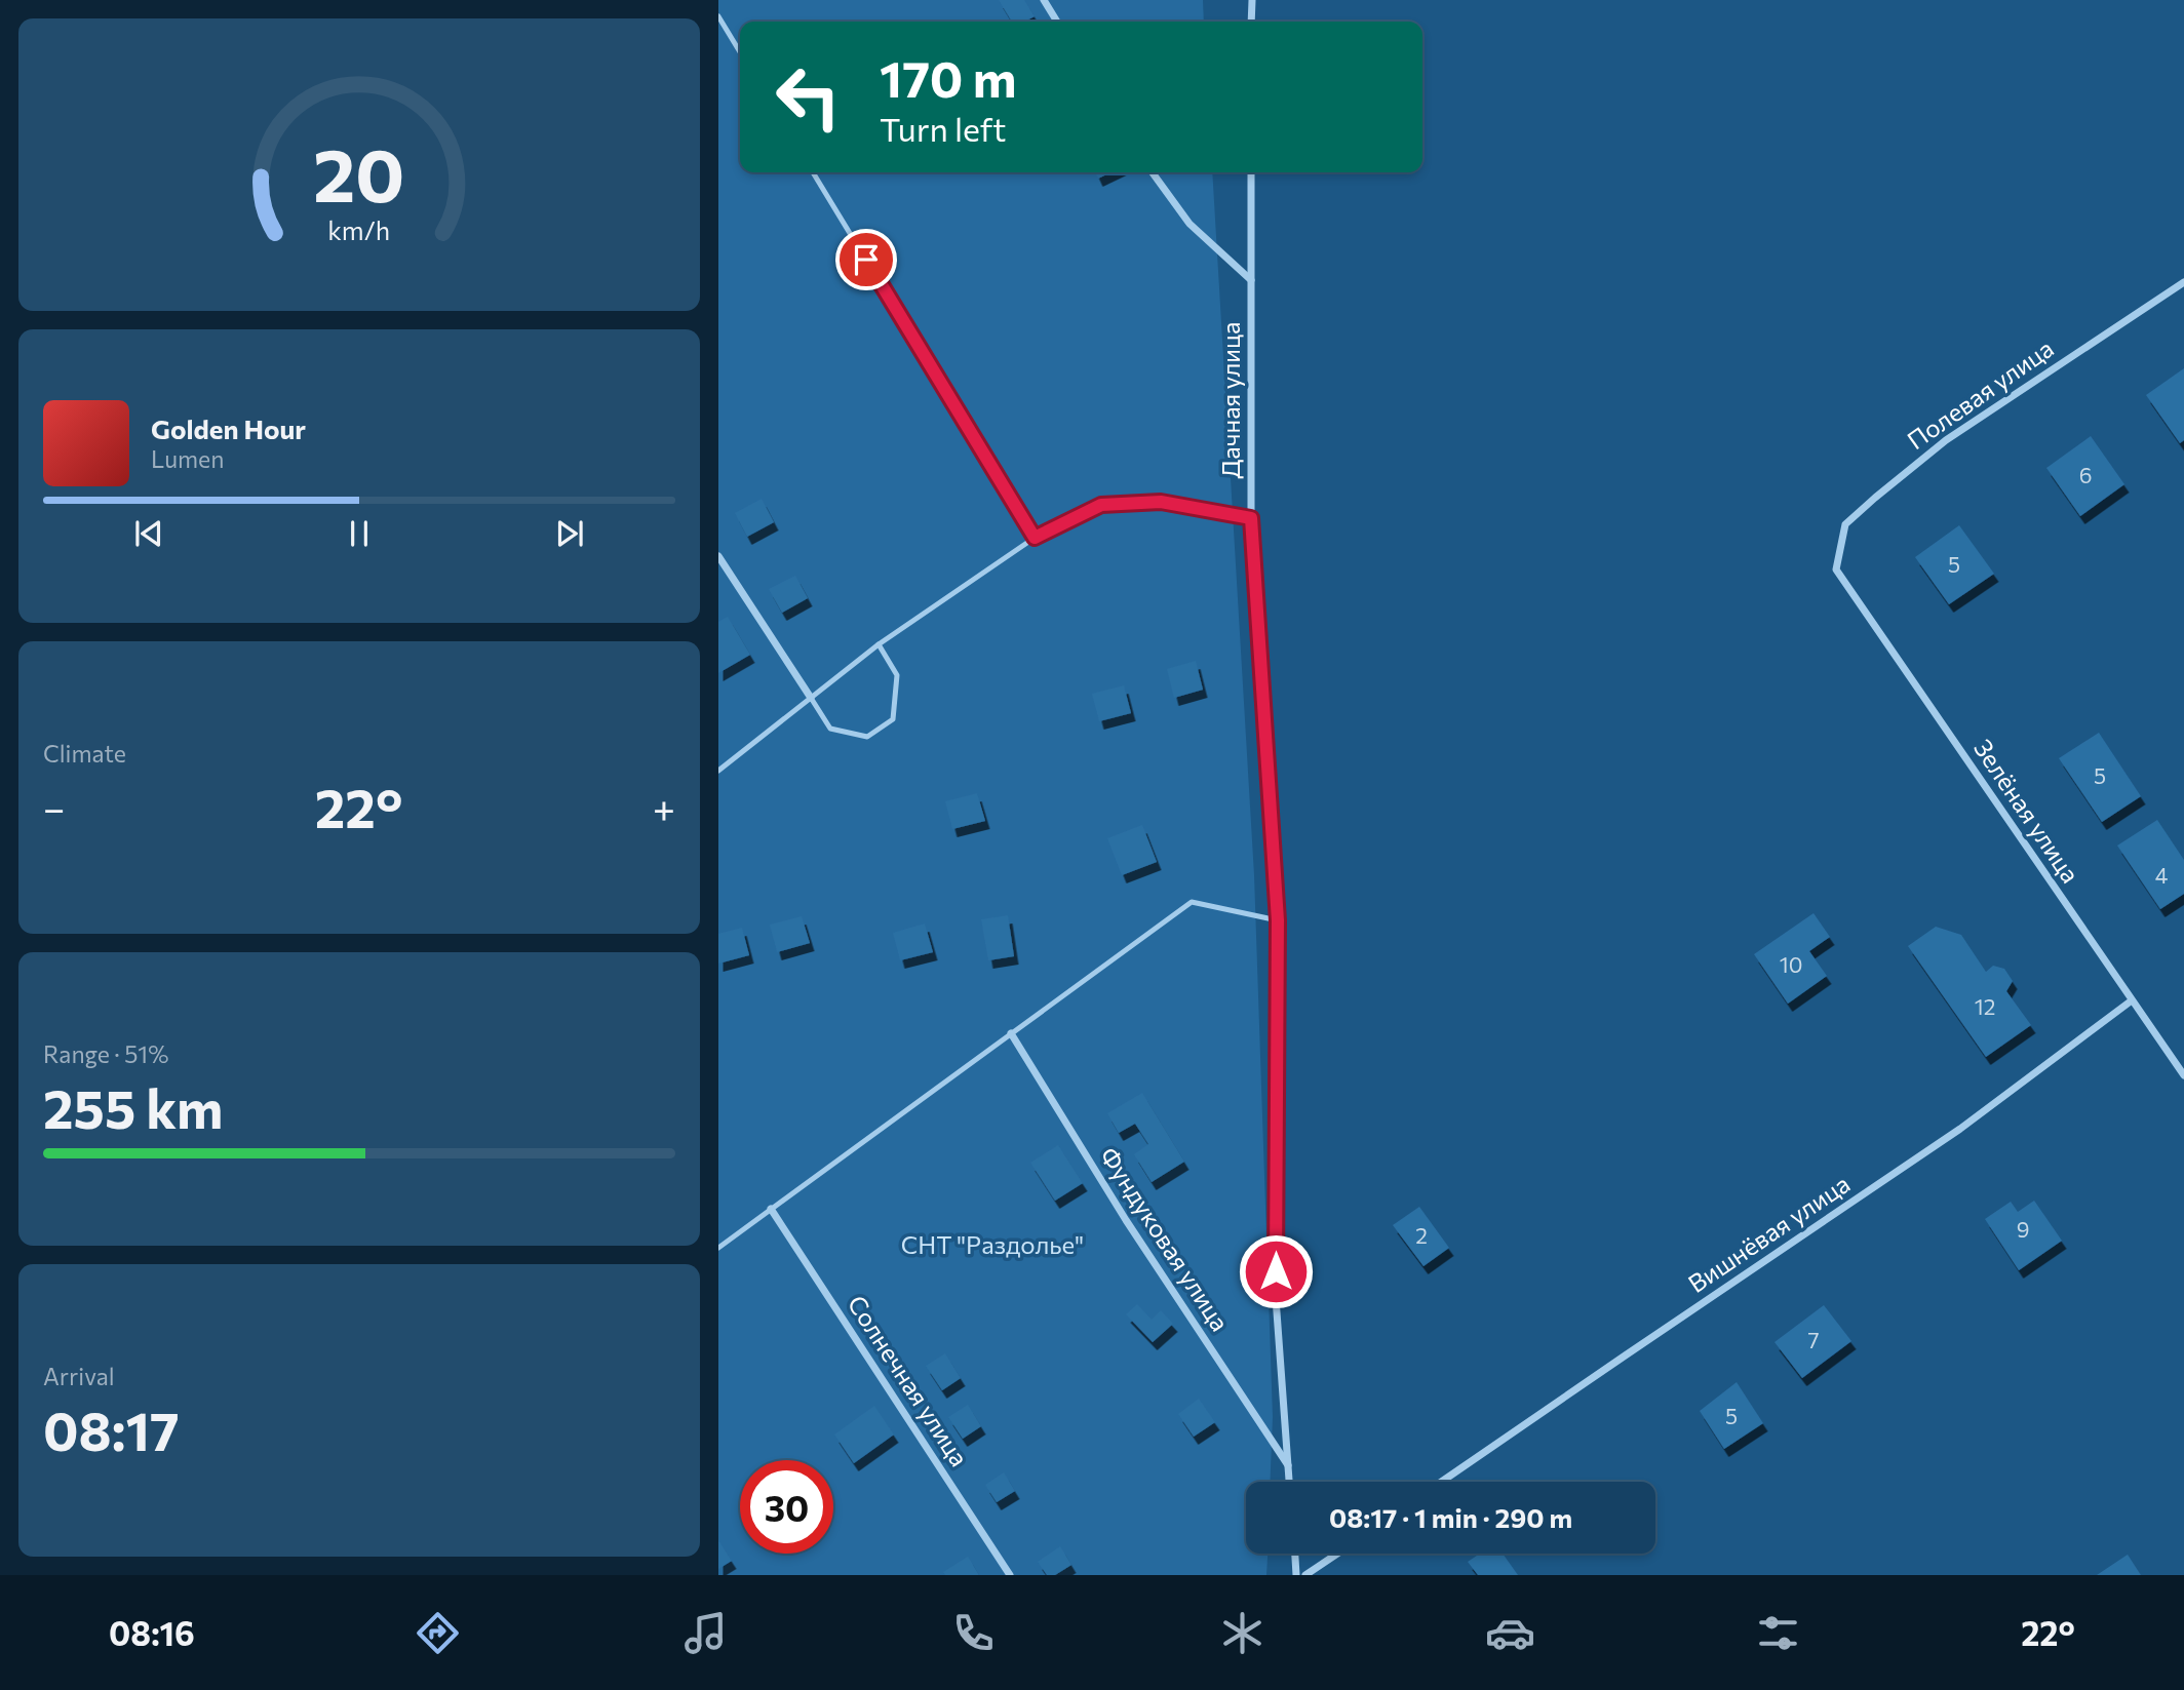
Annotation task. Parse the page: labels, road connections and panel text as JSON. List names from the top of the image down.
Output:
{
  "streets": {
    "street": [
      "Полевая улица",
      "Дачная улица",
      "Зелёная улица",
      "Вишнёвая улица",
      "Фундуковая улица",
      "Солнечная улица"
    ]
  },
  "crossings": [
    ["Полевая улица", "Зелёная улица"],
    ["Дачная улица", "Фундуковая улица"],
    ["Зелёная улица", "Вишнёвая улица"]
  ],
  "parks": ["СНТ \"Раздолье\""],
  "house_numbers": [
    "6",
    "5",
    "5",
    "4",
    "10",
    "12",
    "9",
    "2",
    "7",
    "5"
  ],
  "page": {
    "turn": ["170 m", "Turn left"],
    "song": ["Golden Hour", "Lumen"],
    "tile": [
      "Climate",
      ["Range · 51%", "255 km"],
      ["Arrival", "08:17"]
    ],
    "heat": ["−", "22°", "+"],
    "limit": "30",
    "trip": "08:17 · 1 min · 290 m",
    "tabs": ["08:16", "22°"],
    "gauge": ["20", "km/h"]
  }
}
